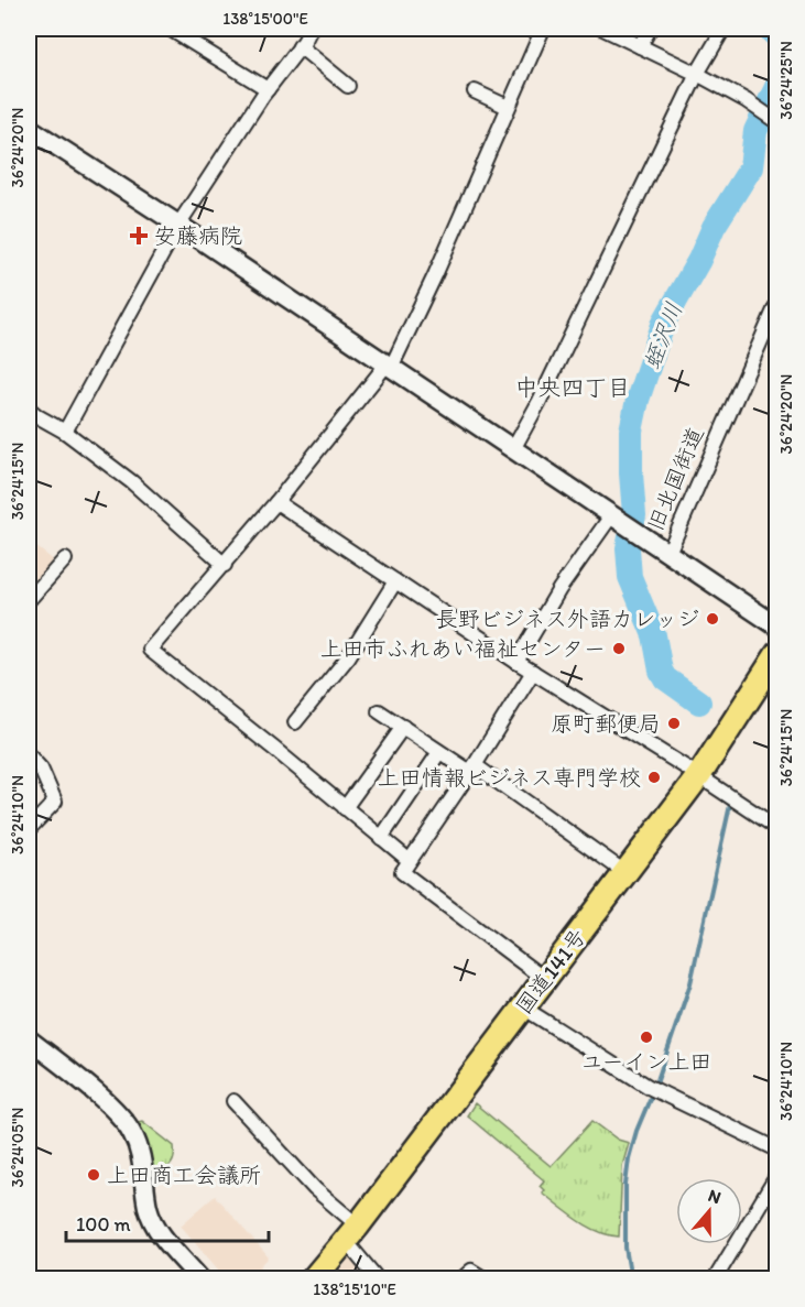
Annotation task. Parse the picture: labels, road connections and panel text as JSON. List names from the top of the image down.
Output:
{
  "streets": {
    "highway": ["国道141号"],
    "street": ["旧北国街道"]
  },
  "districts": ["中央四丁目"],
  "water": ["蛭沢川"],
  "places": {
    "health": ["安藤病院"],
    "other": [
      "長野ビジネス外語カレッジ",
      "上田市ふれあい福祉センター",
      "原町郵便局",
      "上田情報ビジネス専門学校",
      "ユーイン上田",
      "上田商工会議所"
    ]
  },
  "scale_bar": "100 m",
  "north": "top",
  "coordinates": [
    "138°15'00\"E",
    "36°24'25\"N",
    "36°24'20\"N",
    "36°24'15\"N",
    "36°24'10\"N",
    "36°24'05\"N",
    "138°15'10\"E"
  ]
}
